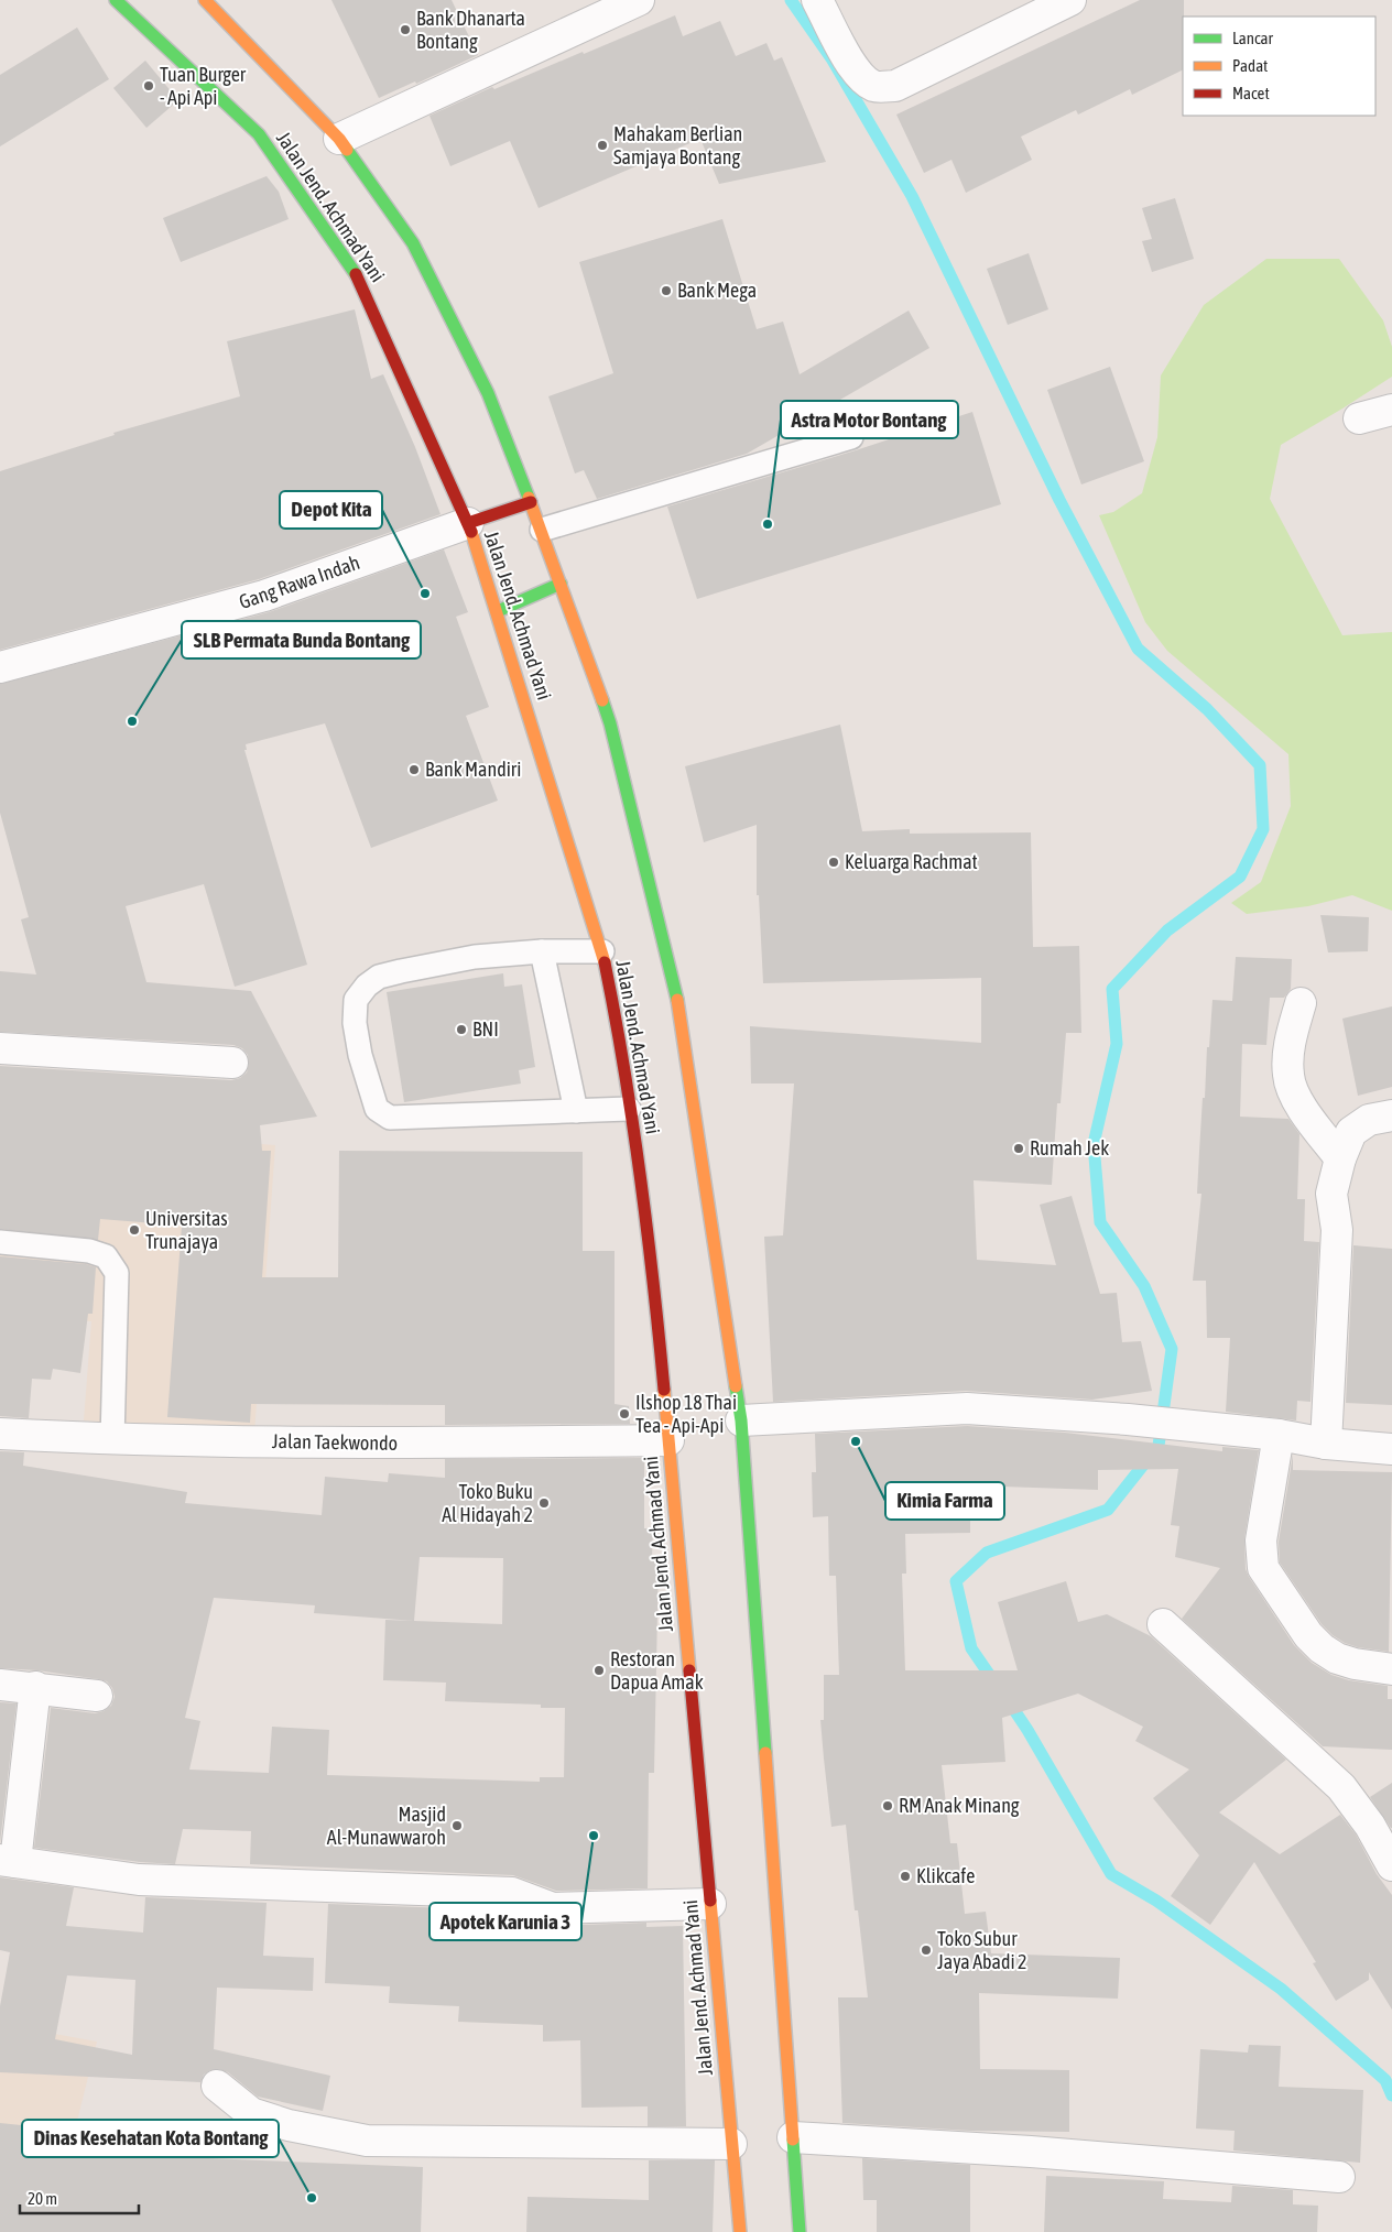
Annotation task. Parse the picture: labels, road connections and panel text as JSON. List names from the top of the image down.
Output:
{
  "streets": {
    "street": ["Jalan Jend. Achmad Yani", "Gang Rawa Indah", "Jalan Taekwondo"]
  },
  "crossings": [
    ["Jalan Jend. Achmad Yani", "Gang Rawa Indah"],
    ["Jalan Jend. Achmad Yani", "Jalan Taekwondo"]
  ],
  "places": [
    "Bank Dhanarta Bontang",
    "Tuan Burger - Api Api",
    "Mahakam Berlian Samjaya Bontang",
    "Bank Mega",
    "Astra Motor Bontang",
    "Depot Kita",
    "SLB Permata Bunda Bontang",
    "Bank Mandiri",
    "Keluarga Rachmat",
    "BNI",
    "Rumah Jek",
    "Universitas Trunajaya",
    "Ilshop 18 Thai Tea - Api-Api",
    "Kimia Farma",
    "Toko Buku Al Hidayah 2",
    "Restoran Dapua Amak",
    "RM Anak Minang",
    "Masjid Al-Munawwaroh",
    "Apotek Karunia 3",
    "Klikcafe",
    "Toko Subur Jaya Abadi 2",
    "Dinas Kesehatan Kota Bontang"
  ],
  "legend": ["Lancar", "Padat", "Macet"],
  "scale_bar": "20 m"
}
